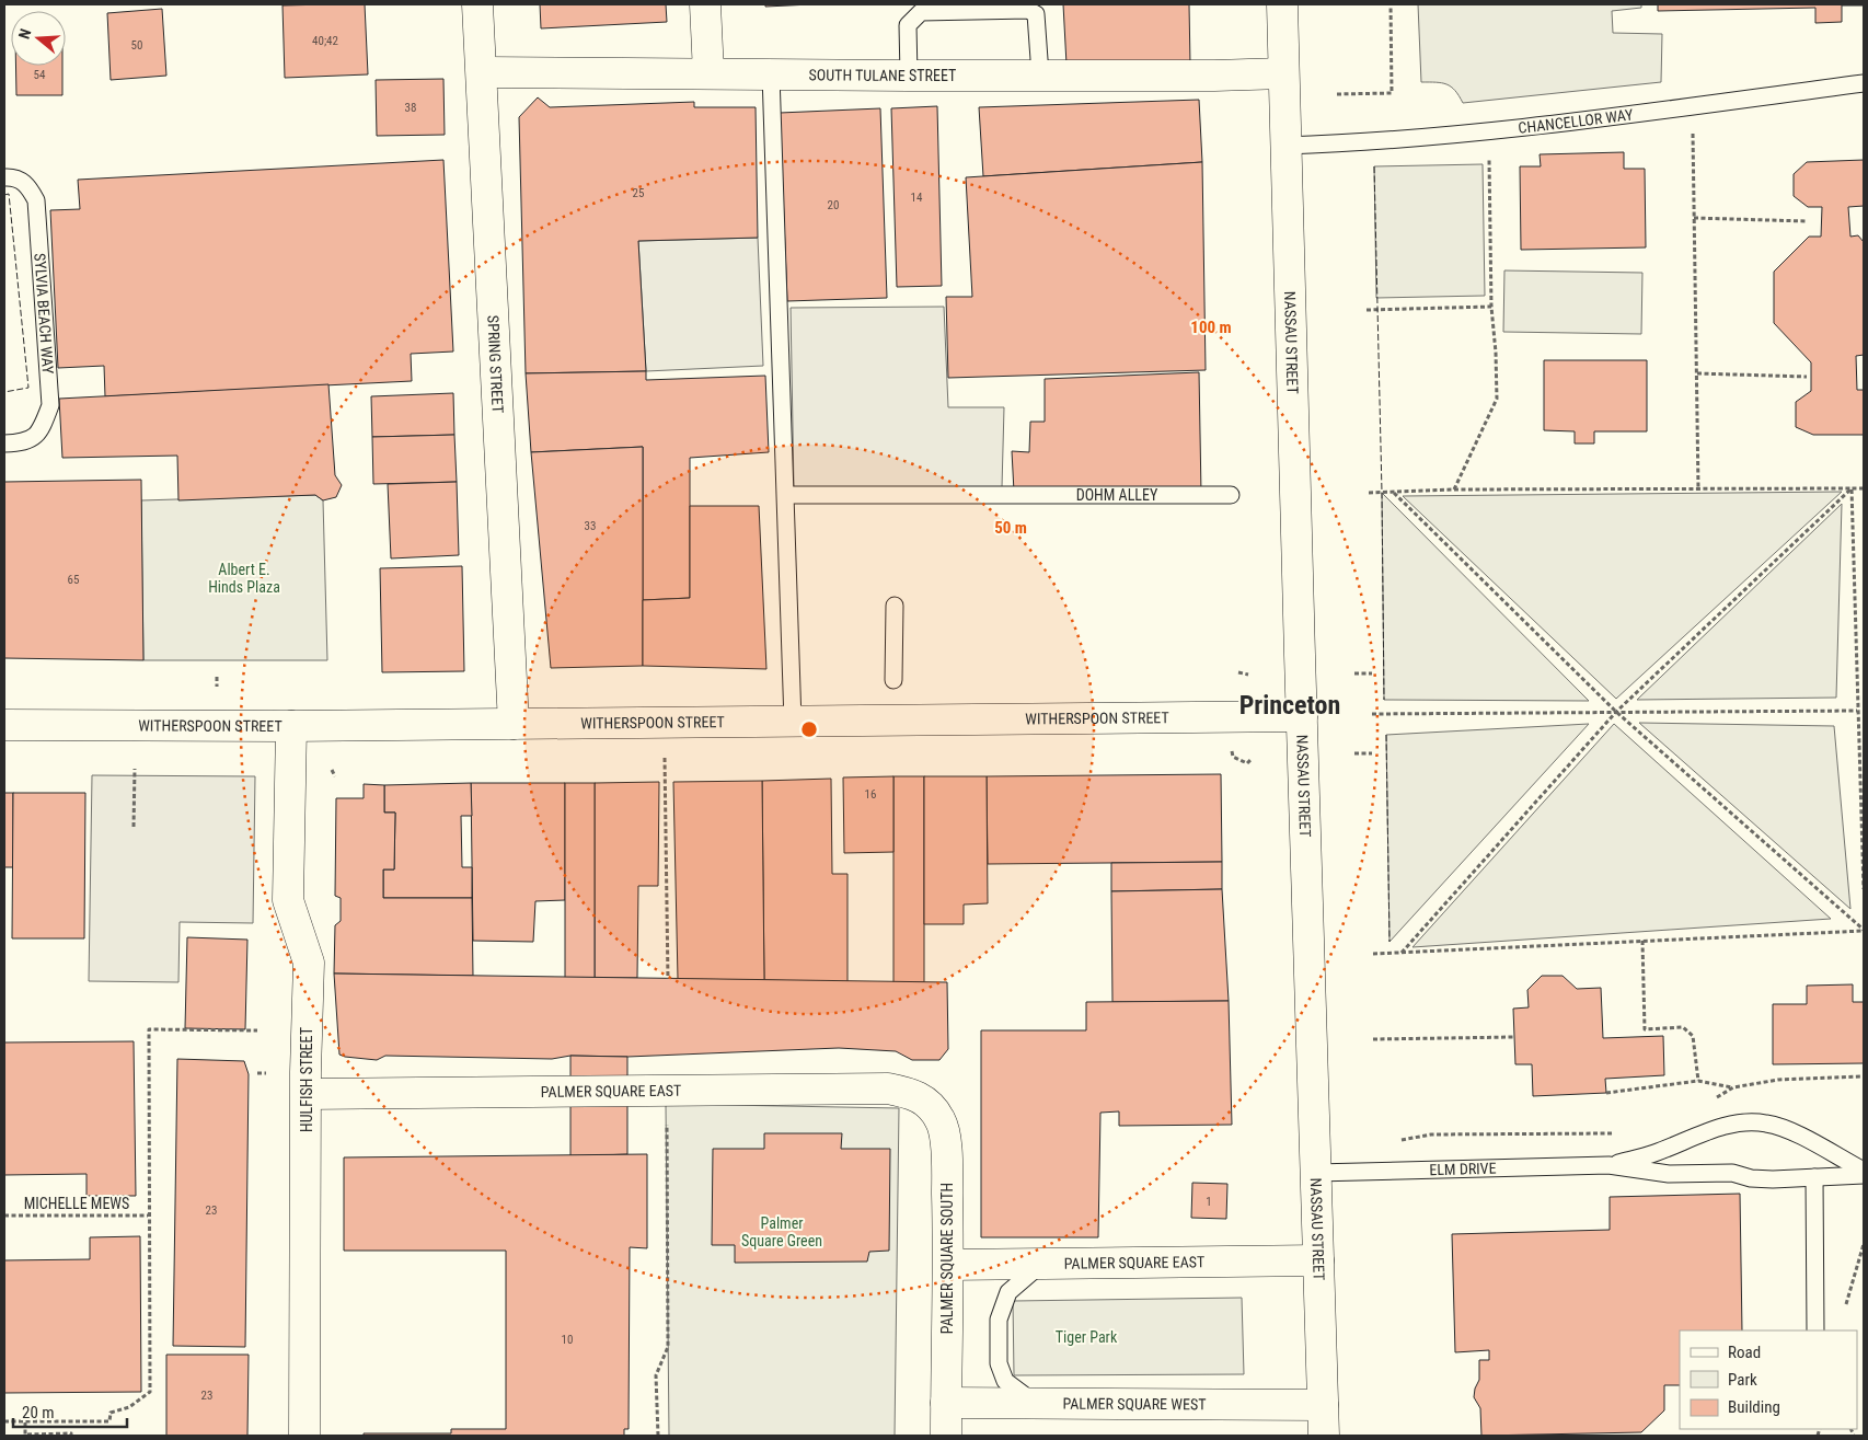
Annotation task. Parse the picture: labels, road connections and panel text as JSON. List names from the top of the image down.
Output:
{
  "streets": {
    "street": [
      "SOUTH TULANE STREET",
      "NASSAU STREET",
      "SPRING STREET",
      "WITHERSPOON STREET",
      "HULFISH STREET",
      "PALMER SQUARE EAST",
      "PALMER SQUARE SOUTH",
      "PALMER SQUARE WEST"
    ],
    "lane": [
      "CHANCELLOR WAY",
      "SYLVIA BEACH WAY",
      "DOHM ALLEY",
      "ELM DRIVE"
    ],
    "path": ["MICHELLE MEWS"]
  },
  "crossings": [
    ["SOUTH TULANE STREET", "NASSAU STREET"],
    ["SOUTH TULANE STREET", "SPRING STREET"],
    ["CHANCELLOR WAY", "NASSAU STREET"],
    ["NASSAU STREET", "WITHERSPOON STREET"],
    ["NASSAU STREET", "PALMER SQUARE EAST"],
    ["NASSAU STREET", "ELM DRIVE"],
    ["NASSAU STREET", "PALMER SQUARE WEST"],
    ["SPRING STREET", "WITHERSPOON STREET"],
    ["WITHERSPOON STREET", "HULFISH STREET"],
    ["HULFISH STREET", "PALMER SQUARE EAST"],
    ["PALMER SQUARE EAST", "PALMER SQUARE SOUTH"],
    ["PALMER SQUARE SOUTH", "PALMER SQUARE WEST"]
  ],
  "districts": ["Princeton"],
  "parks": ["Albert E. Hinds Plaza", "Palmer Square Green", "Tiger Park"],
  "house_numbers": [
    "40;42",
    "50",
    "54",
    "38",
    "25",
    "14",
    "20",
    "33",
    "65",
    "16",
    "1",
    "23",
    "10",
    "23"
  ],
  "legend": ["Road", "Park", "Building"],
  "scale_bar": "20 m",
  "north": "left",
  "rings": ["100 m", "50 m"]
}
